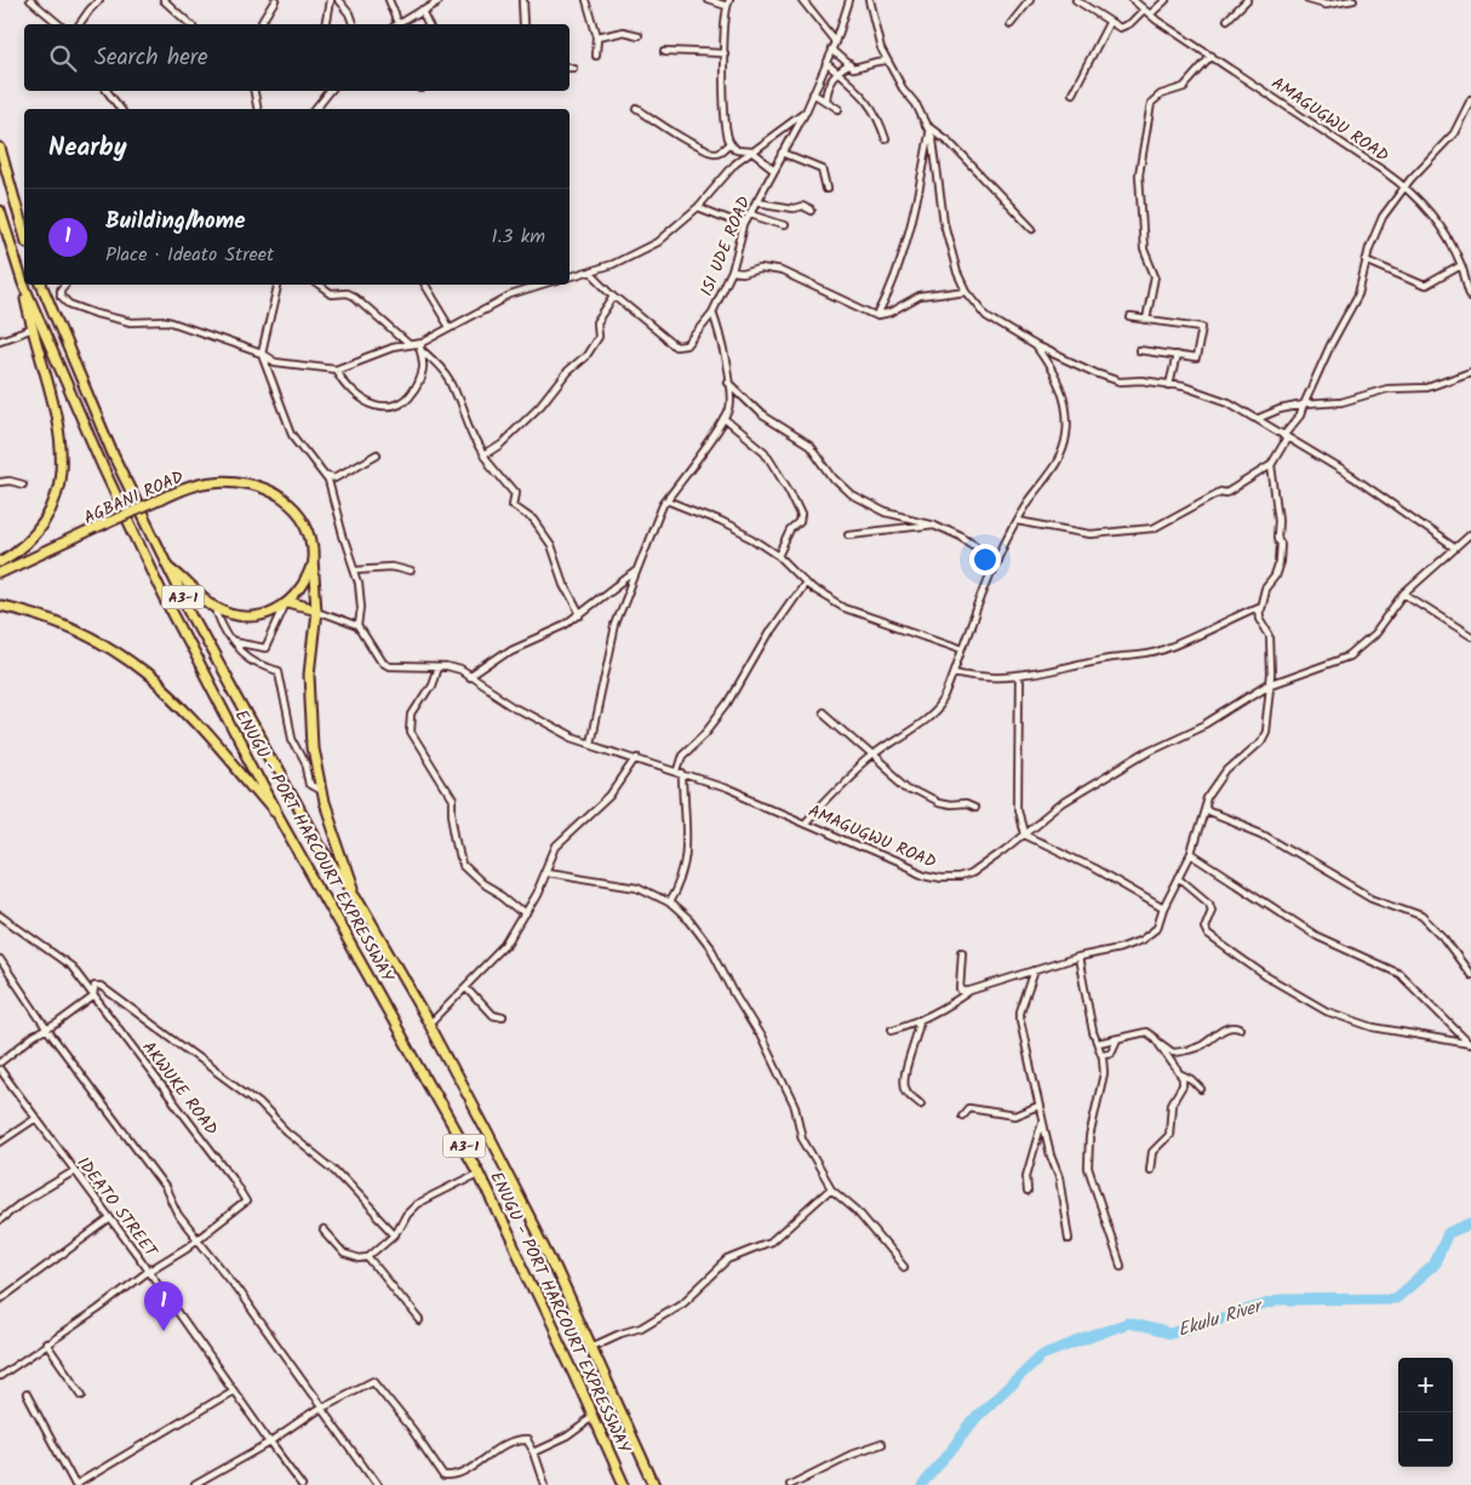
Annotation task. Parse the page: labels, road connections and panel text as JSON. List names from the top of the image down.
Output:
{
  "streets": {
    "main road": ["AGBANI ROAD", "A3-1", "ENUGU - PORT HARCOURT EXPRESSWAY"],
    "street": [
      "AMAGUGWU ROAD",
      "ISI UDE ROAD",
      "AKWUKE ROAD",
      "IDEATO STREET"
    ]
  },
  "crossings": [
    ["AGBANI ROAD", "ENUGU - PORT HARCOURT EXPRESSWAY"],
    ["AKWUKE ROAD", "IDEATO STREET"]
  ],
  "water": ["Ekulu River"],
  "page": {
    "search": "Search here",
    "heading": "Nearby",
    "list": [
      {
        "mark": "1",
        "name": "Building/home",
        "note": "Place · Ideato Street",
        "value": "1.3 km"
      }
    ],
    "pins": "1",
    "map_buttons": ["+", "−"]
  }
}
